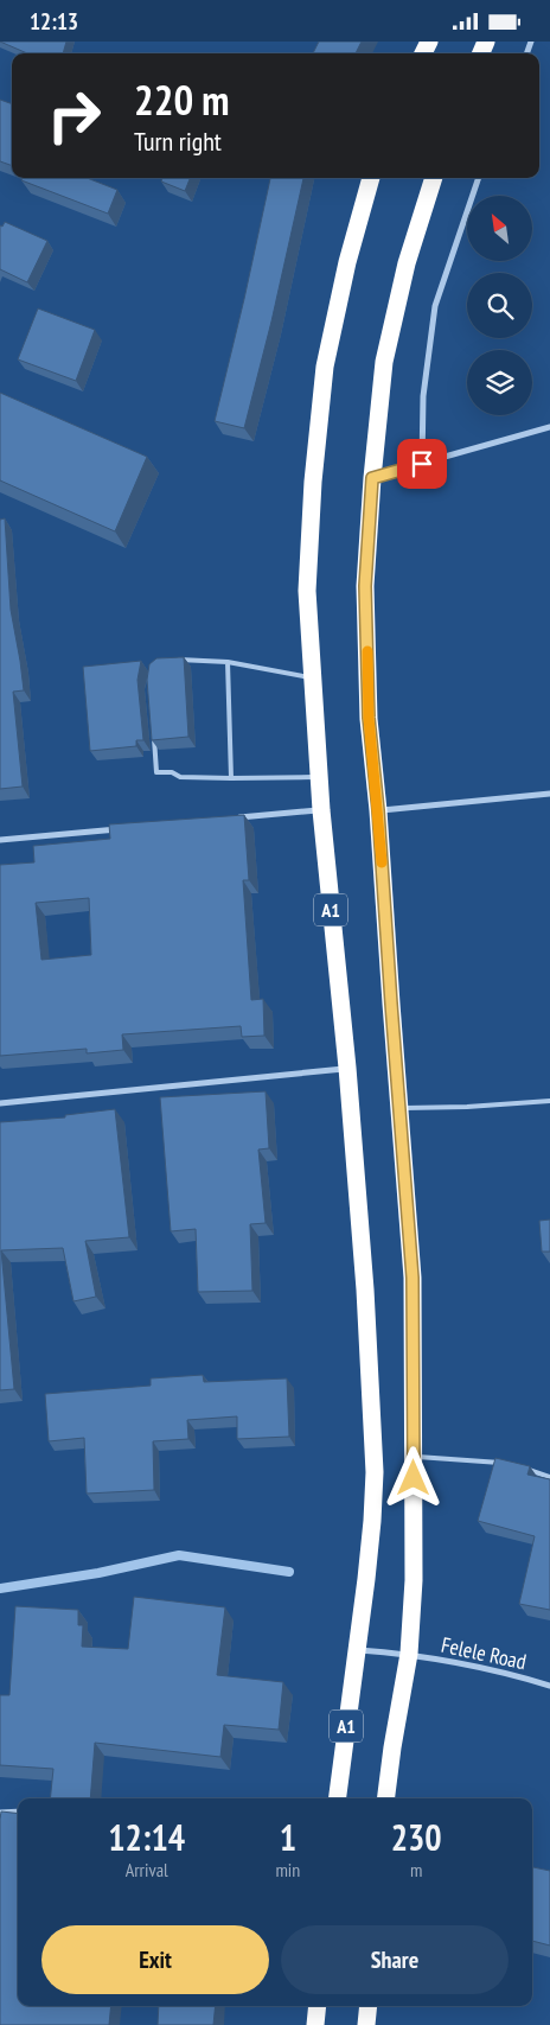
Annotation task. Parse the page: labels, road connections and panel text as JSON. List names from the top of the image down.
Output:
{
  "streets": {
    "highway": ["A1"],
    "street": ["Felele Road"]
  },
  "crossings": [
    ["A1", "Felele Road"]
  ],
  "north": "top left",
  "page": {
    "status": "12:13",
    "turn": ["220 m", "Turn right"],
    "eta": [
      "12:14",
      "Arrival",
      "1",
      "min",
      "230",
      "m"
    ],
    "buttons": ["Exit", "Share"]
  }
}
